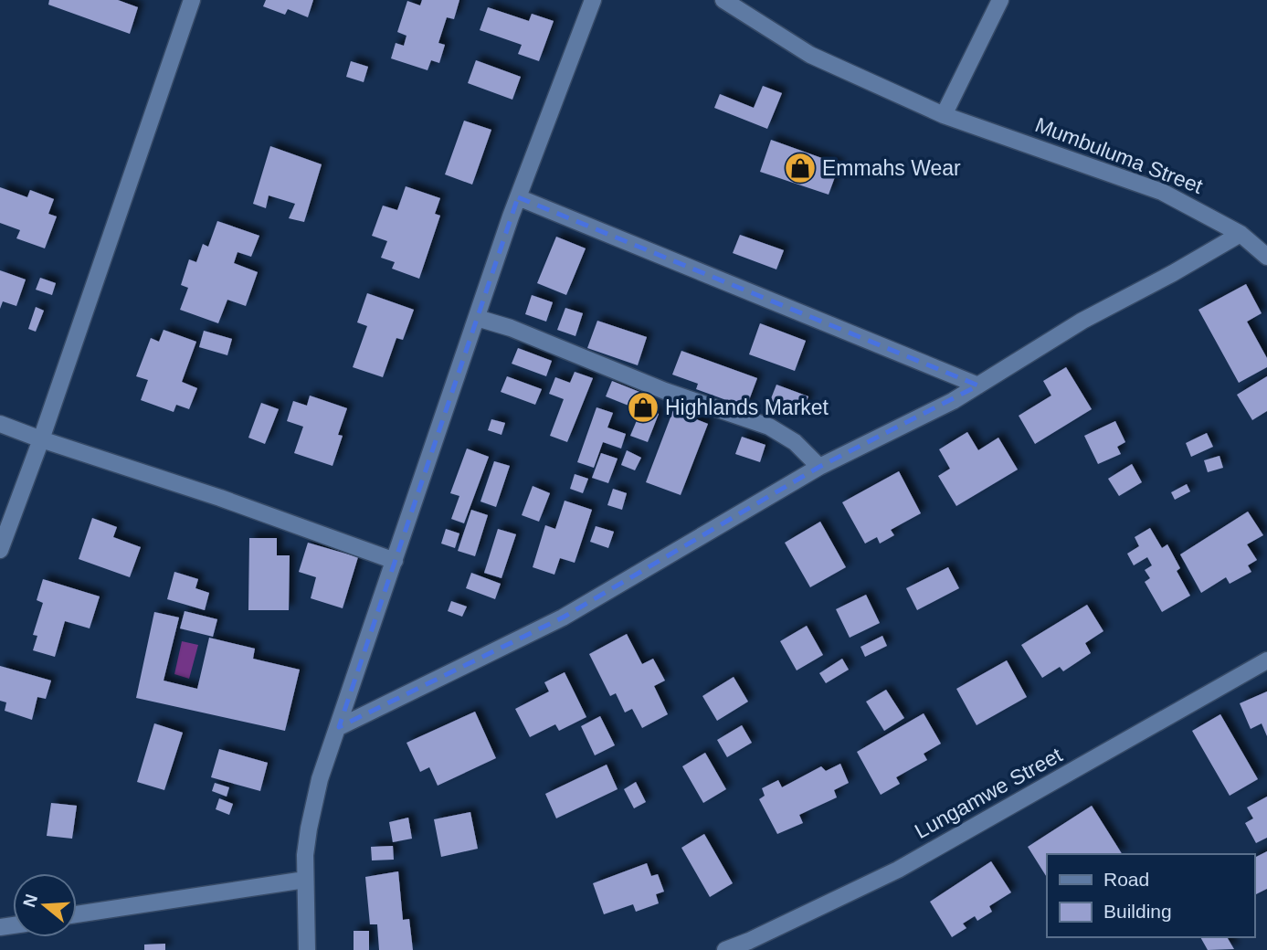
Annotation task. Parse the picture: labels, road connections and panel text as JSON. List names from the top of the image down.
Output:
{
  "streets": {
    "street": ["Mumbuluma Street", "Lungamwe Street"]
  },
  "places": {
    "shop": ["Emmahs Wear", "Highlands Market"]
  },
  "legend": ["Road", "Building"],
  "north": "left"
}
